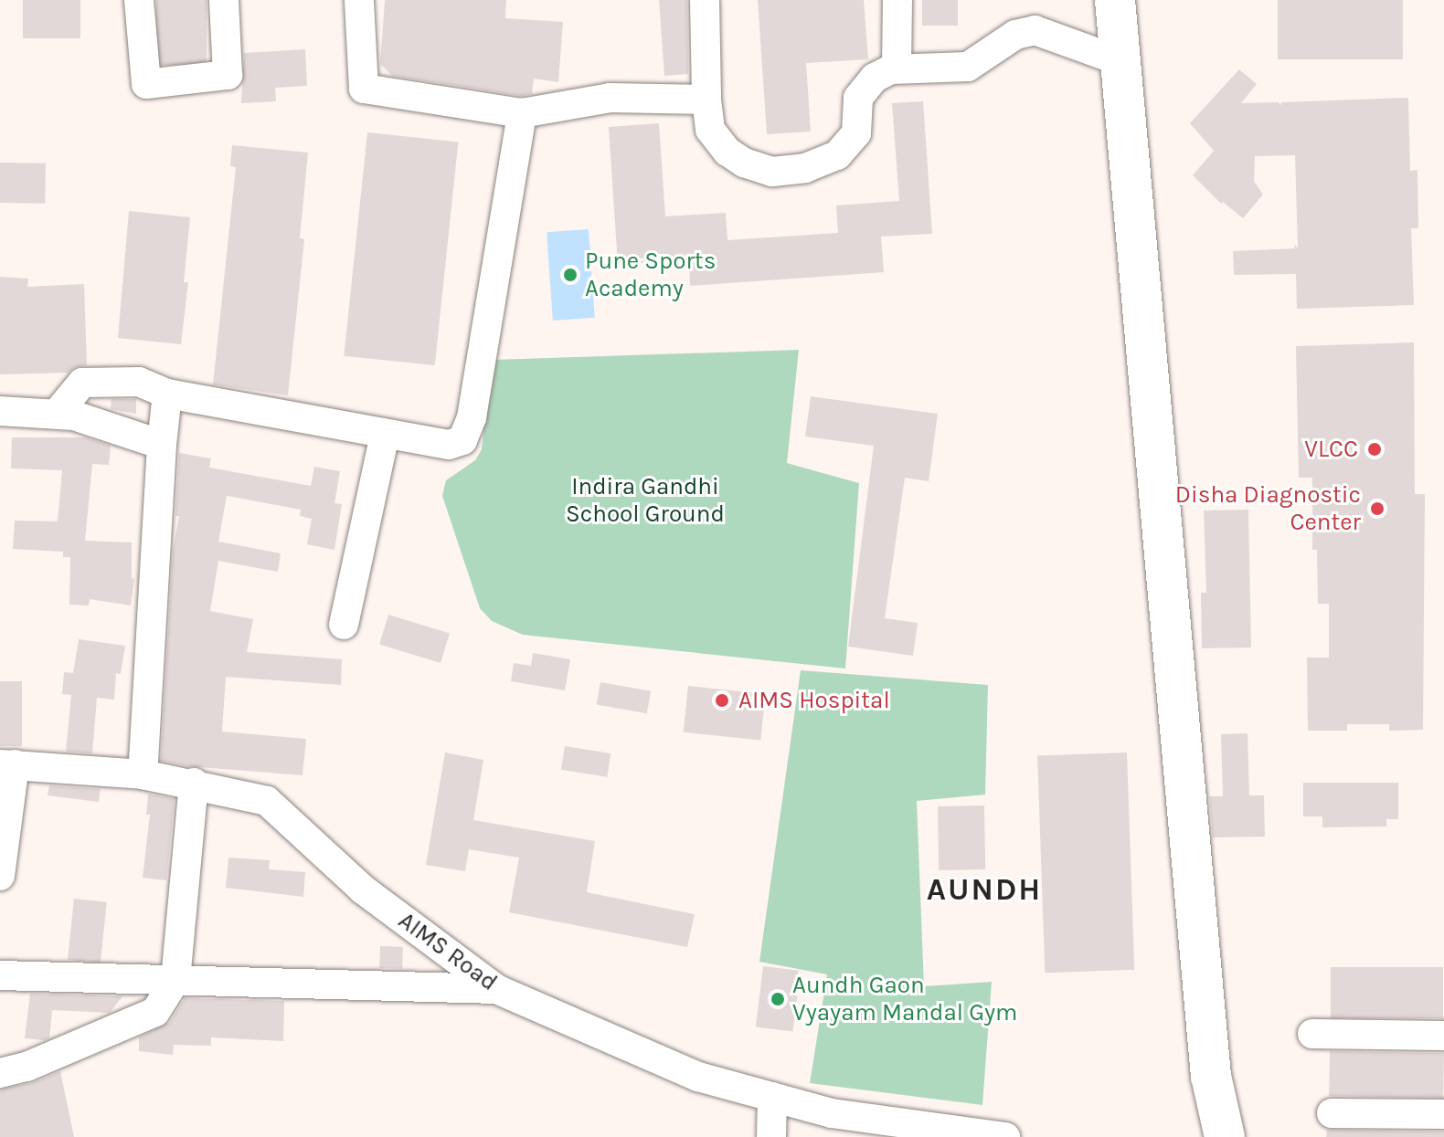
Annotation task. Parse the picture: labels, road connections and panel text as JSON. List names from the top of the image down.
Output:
{
  "streets": {
    "street": ["AIMS Road"]
  },
  "districts": ["AUNDH"],
  "parks": ["Indira Gandhi School Ground"],
  "places": [
    "Pune Sports Academy",
    "VLCC",
    "Disha Diagnostic Center",
    "AIMS Hospital",
    "Aundh Gaon Vyayam Mandal Gym"
  ]
}
